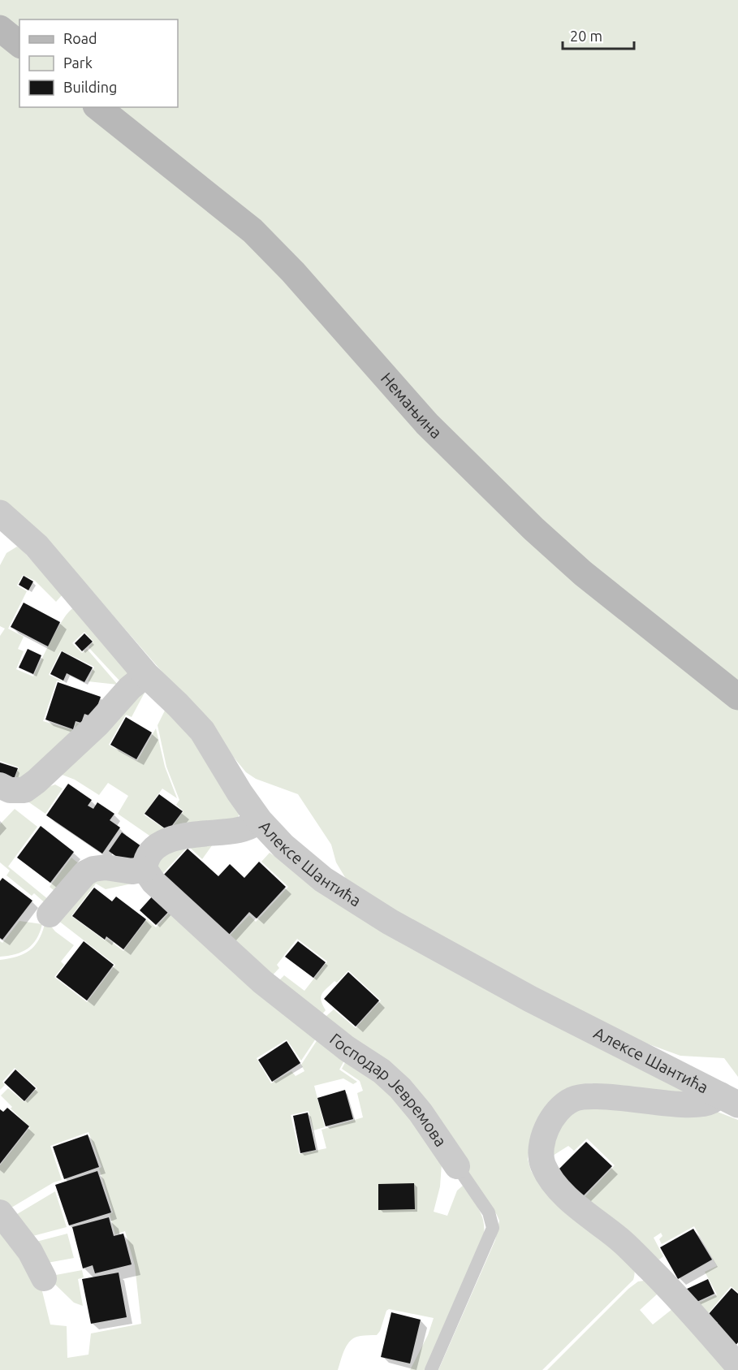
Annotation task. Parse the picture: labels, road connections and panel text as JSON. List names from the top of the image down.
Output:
{
  "streets": {
    "main road": ["Немањина"],
    "street": ["Алексе Шантића", "Господар Јевремова"]
  },
  "legend": ["Road", "Park", "Building"],
  "scale_bar": "20 m"
}
